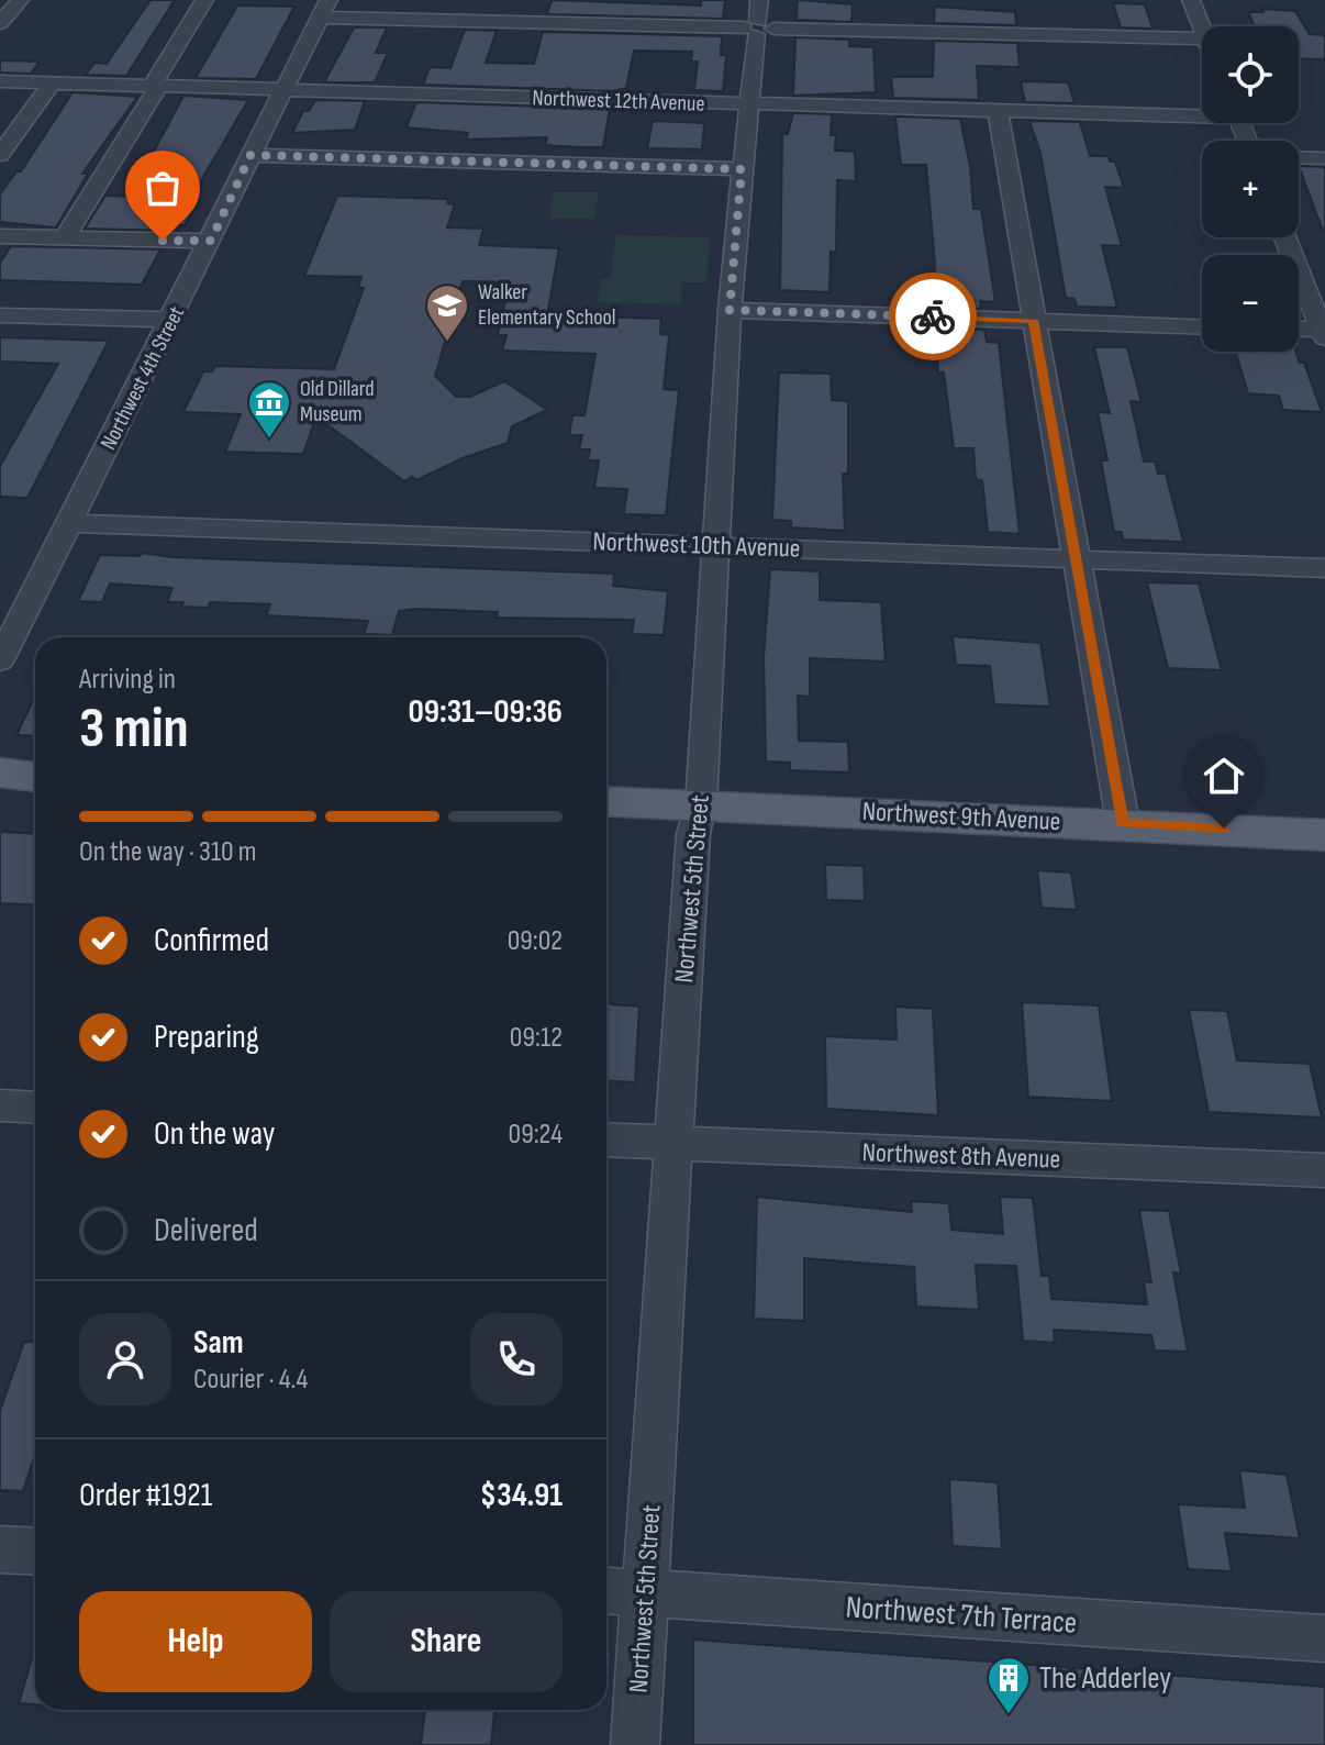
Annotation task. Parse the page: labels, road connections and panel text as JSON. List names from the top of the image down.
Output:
{
  "streets": {
    "main road": ["Northwest 9th Avenue"],
    "street": [
      "Northwest 12th Avenue",
      "Northwest 4th Street",
      "Northwest 10th Avenue",
      "Northwest 5th Street",
      "Northwest 8th Avenue",
      "Northwest 7th Terrace"
    ]
  },
  "crossings": [
    ["Northwest 12th Avenue", "Northwest 4th Street"],
    ["Northwest 12th Avenue", "Northwest 5th Street"],
    ["Northwest 4th Street", "Northwest 10th Avenue"],
    ["Northwest 10th Avenue", "Northwest 5th Street"],
    ["Northwest 9th Avenue", "Northwest 5th Street"],
    ["Northwest 5th Street", "Northwest 8th Avenue"],
    ["Northwest 5th Street", "Northwest 7th Terrace"]
  ],
  "places": {
    "school or university": ["Walker Elementary School"],
    "museum": ["Old Dillard Museum"],
    "building": ["The Adderley"]
  },
  "page": {
    "map_buttons": ["+", "−"],
    "heading": ["3 min", "Arriving in", "09:31–09:36"],
    "panel": [
      "Sam",
      "Courier · 4.4",
      "Order #1921",
      "$34.91"
    ],
    "bar": "On the way · 310 m",
    "list": [
      ["Confirmed", "09:02"],
      ["Preparing", "09:12"],
      ["On the way", "09:24"],
      "Delivered"
    ],
    "buttons": ["Help", "Share"]
  }
}
